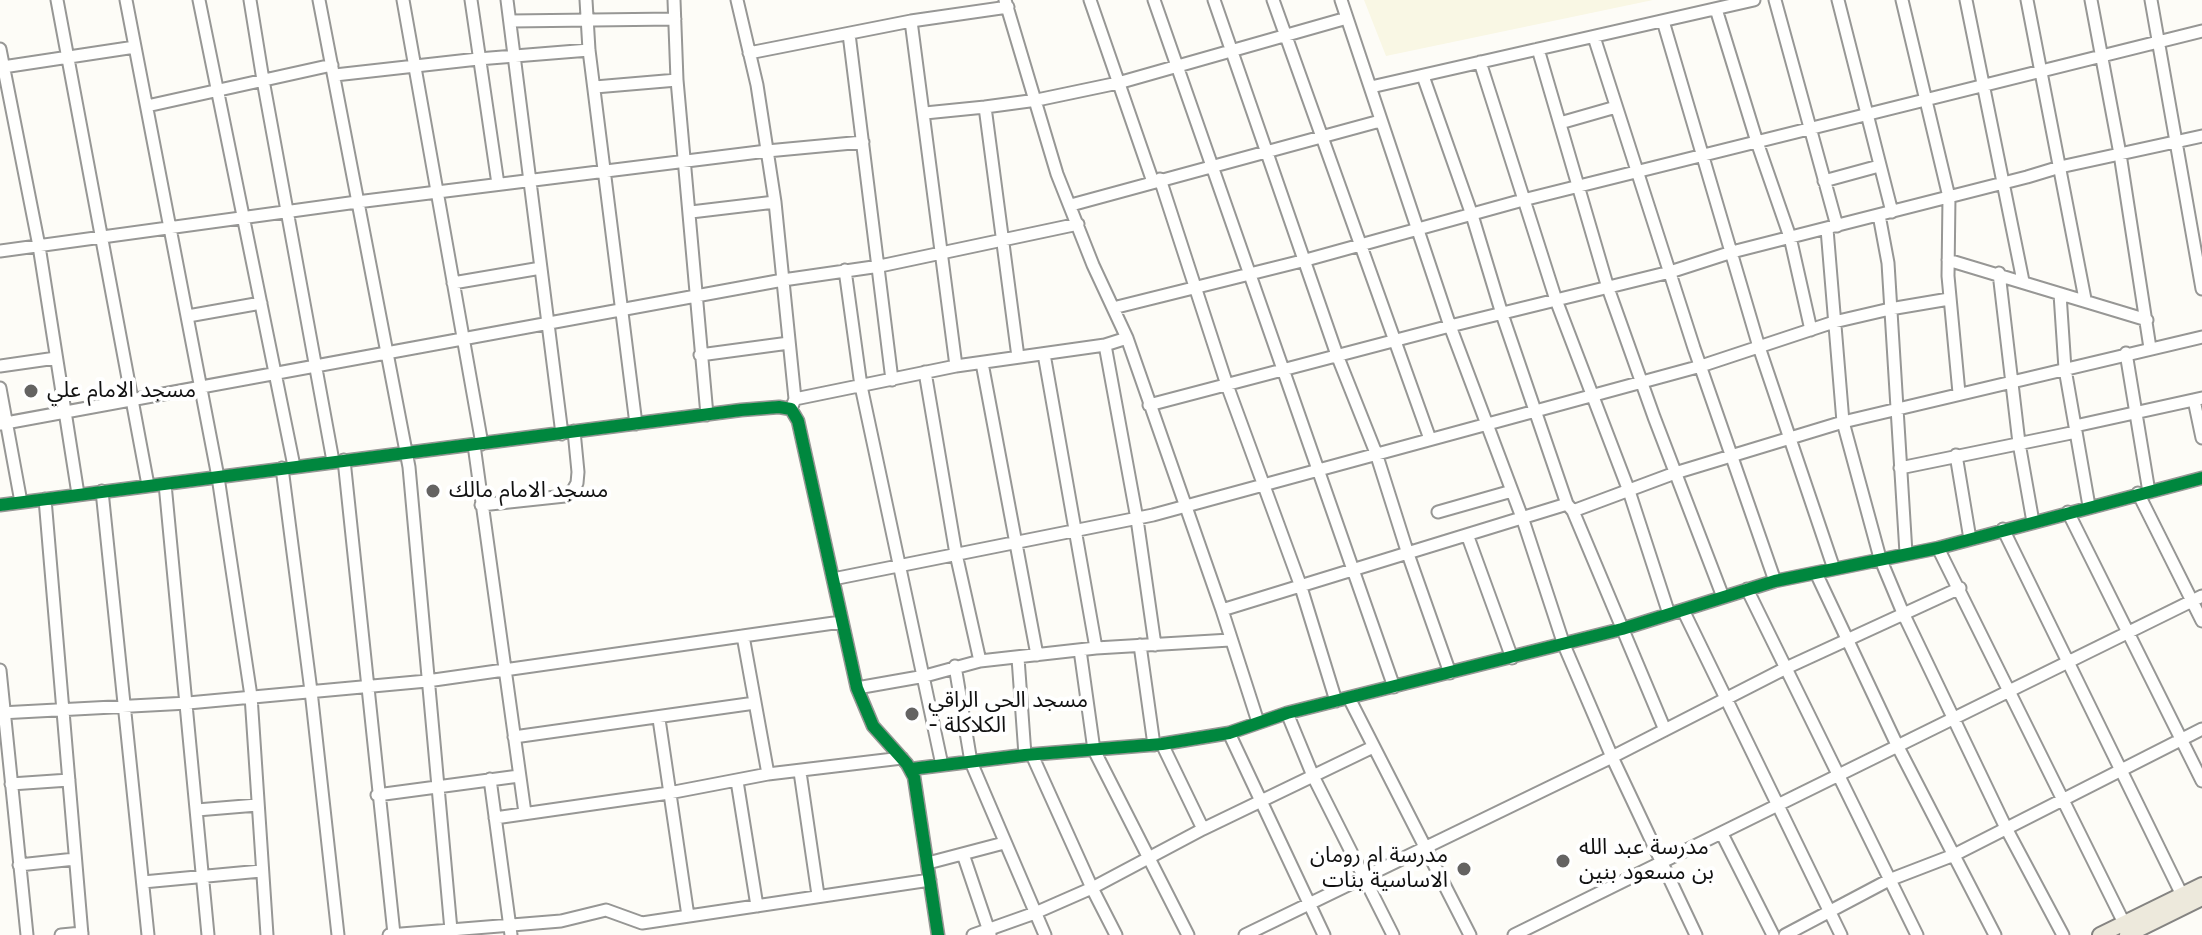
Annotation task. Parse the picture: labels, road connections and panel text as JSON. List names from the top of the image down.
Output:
{
  "places": [
    "مسجد الامام علي",
    "مسجد الامام مالك",
    "مسجد الحي الراقي - الكلاكلة",
    "مدرسة عبد الله بن مسعود بنين",
    "مدرسة ام رومان الاساسية بنات"
  ]
}
